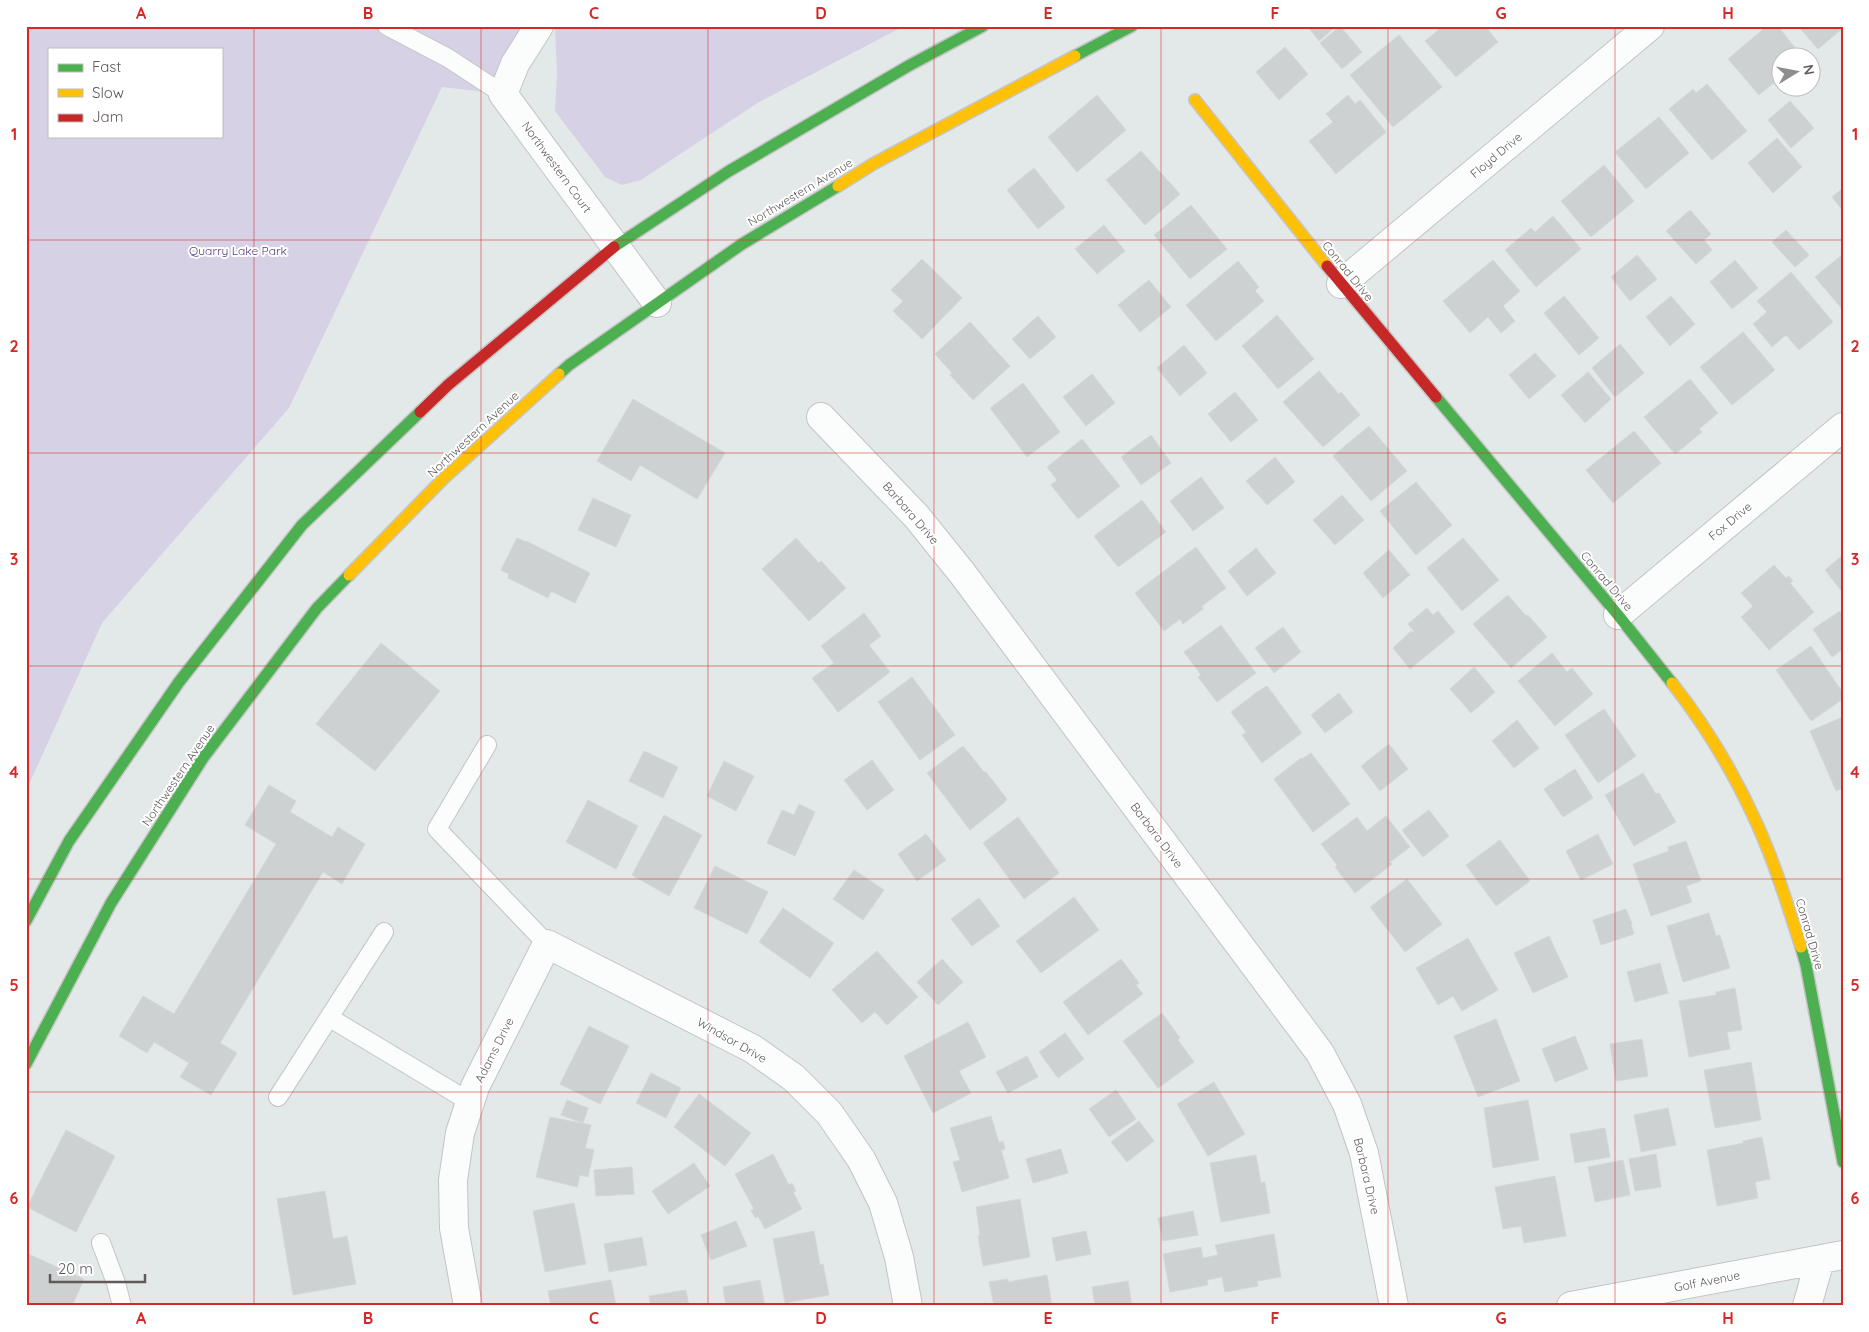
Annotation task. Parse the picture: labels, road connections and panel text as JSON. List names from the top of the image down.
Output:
{
  "streets": {
    "main road": ["Northwestern Avenue", "Conrad Drive"],
    "street": [
      "Floyd Drive",
      "Northwestern Court",
      "Barbara Drive",
      "Fox Drive",
      "Windsor Drive",
      "Adams Drive",
      "Golf Avenue"
    ]
  },
  "crossings": [
    ["Floyd Drive", "Conrad Drive"],
    ["Northwestern Court", "Northwestern Avenue"],
    ["Conrad Drive", "Fox Drive"],
    ["Windsor Drive", "Adams Drive"]
  ],
  "parks": ["Quarry Lake Park"],
  "legend": ["Fast", "Slow", "Jam"],
  "scale_bar": "20 m",
  "north": "right",
  "grid": {
    "columns": [
      "A",
      "B",
      "C",
      "D",
      "E",
      "F",
      "G",
      "H"
    ],
    "rows": [
      "1",
      "2",
      "3",
      "4",
      "5",
      "6"
    ]
  }
}
